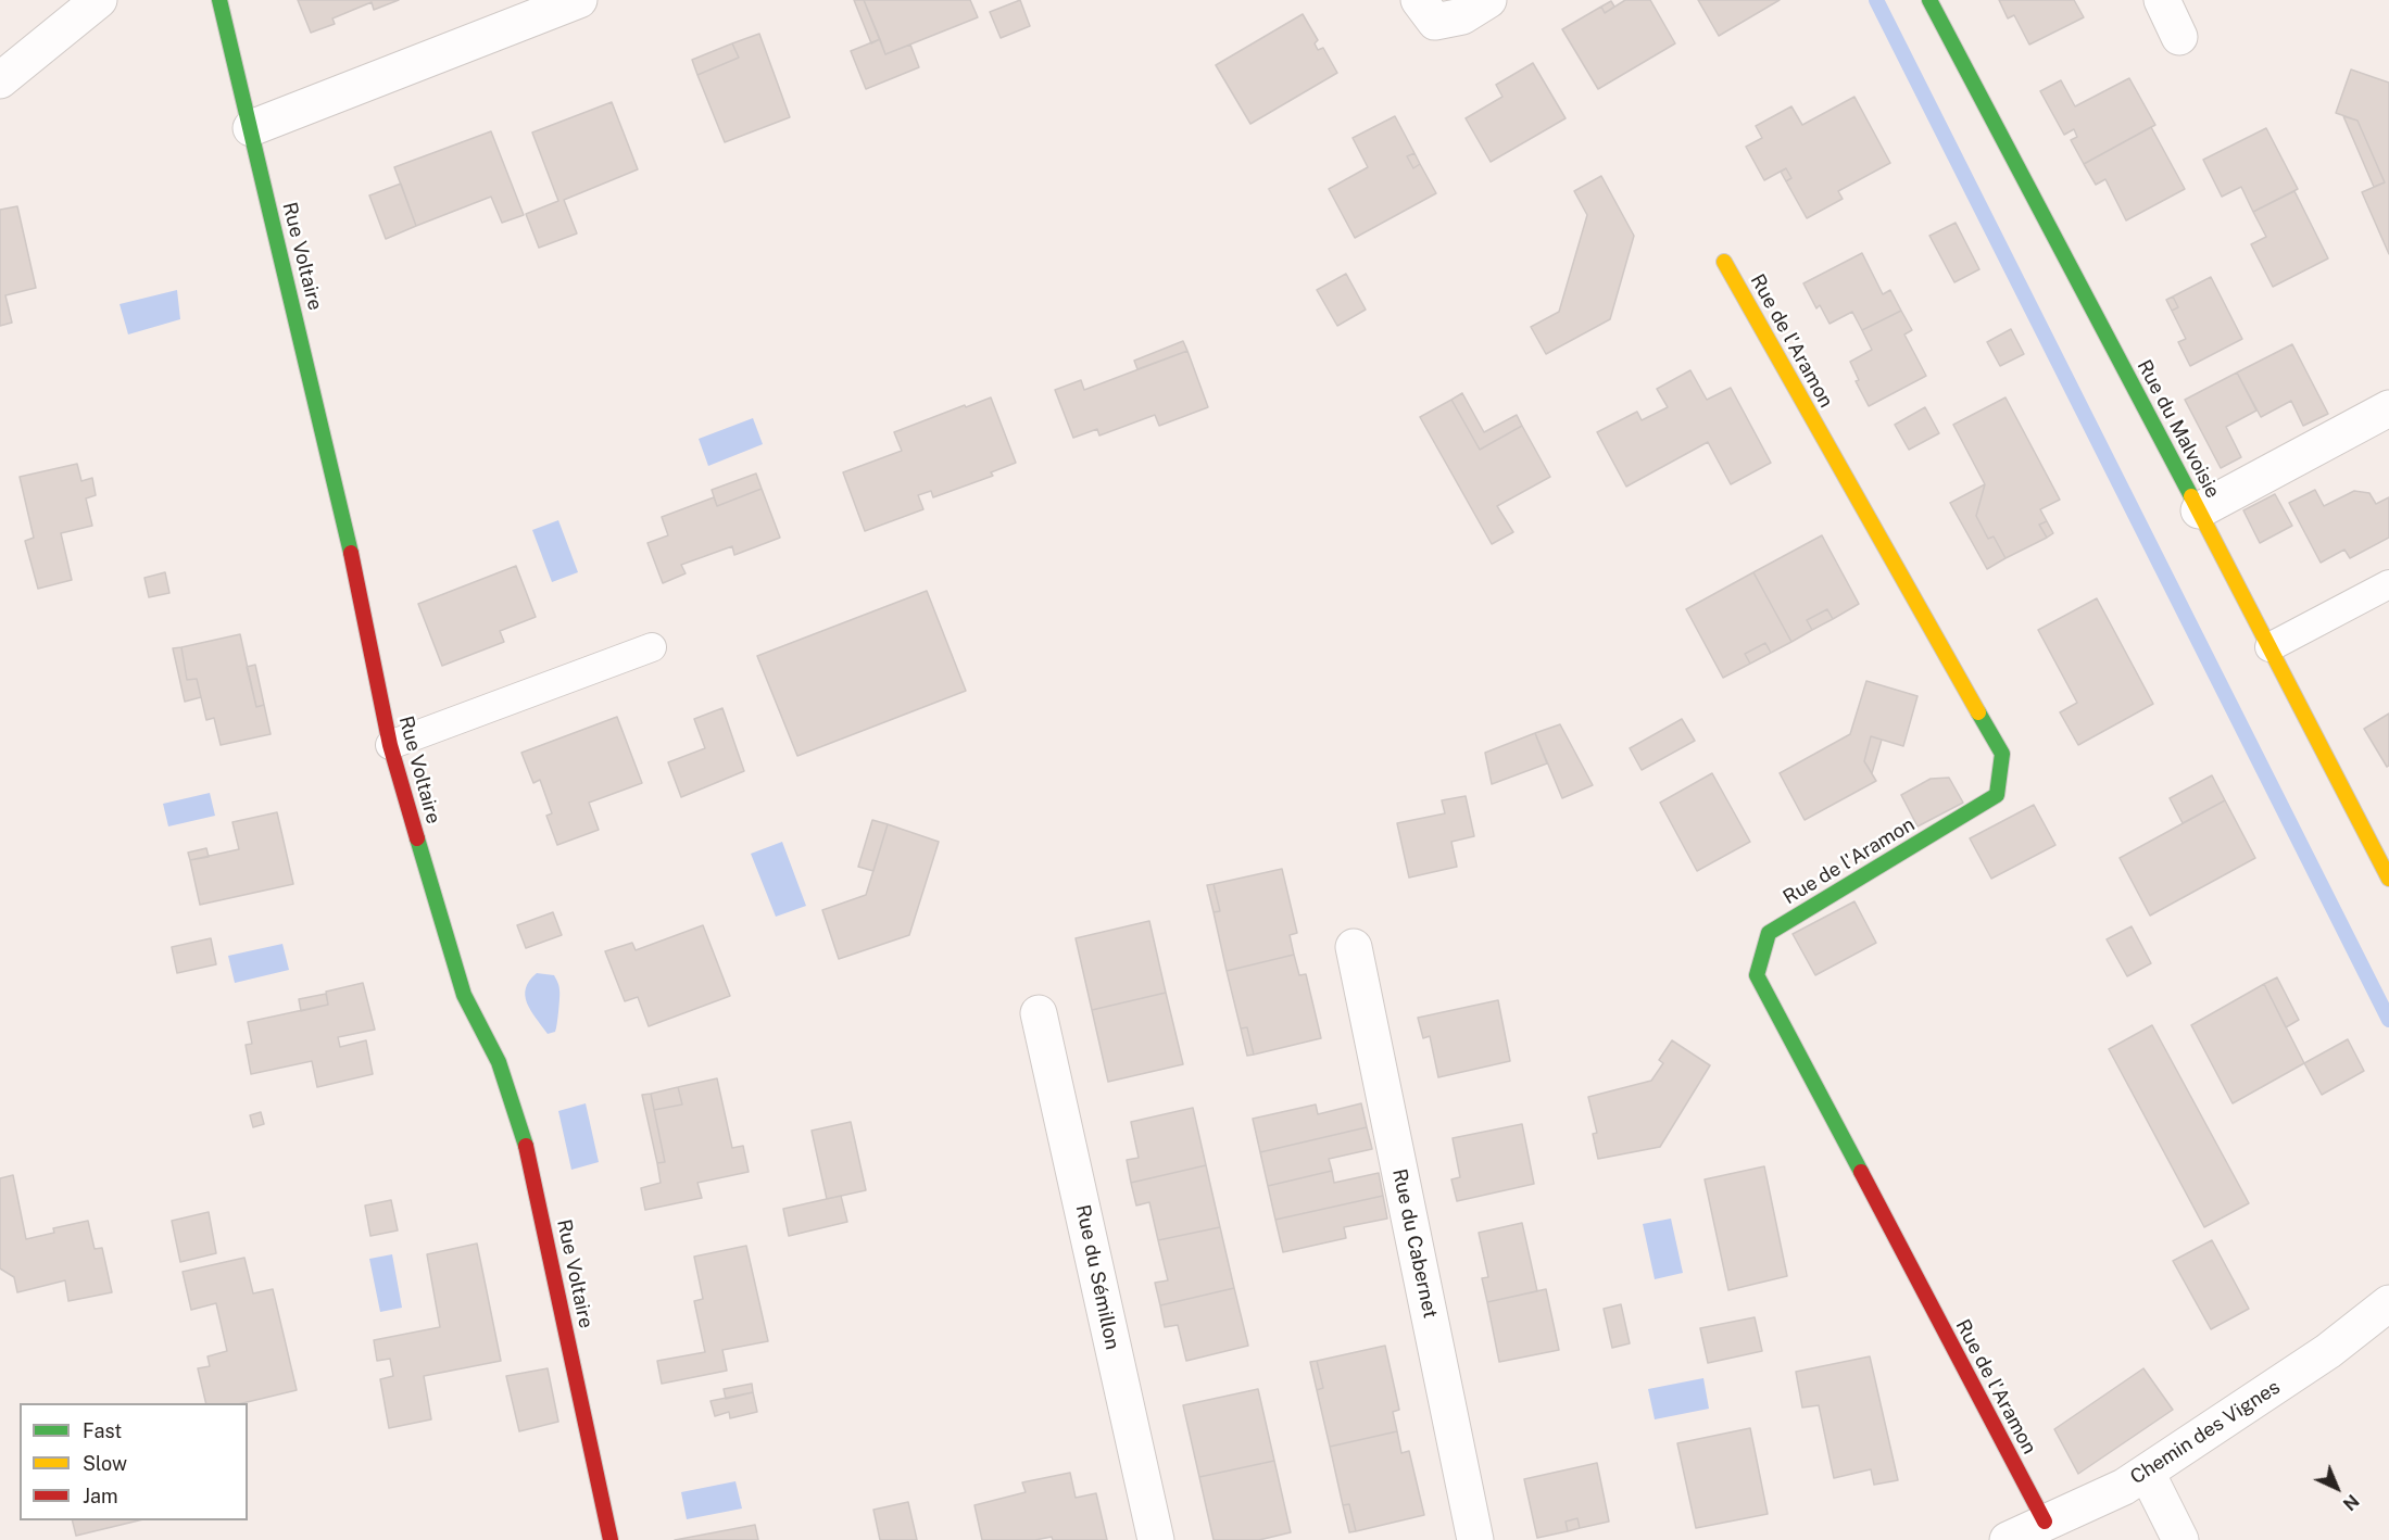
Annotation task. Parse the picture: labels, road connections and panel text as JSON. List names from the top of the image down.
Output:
{
  "streets": {
    "street": [
      "Rue Voltaire",
      "Rue de l'Aramon",
      "Rue du Malvoisie",
      "Rue du Cabernet",
      "Rue du Sémillon",
      "Chemin des Vignes"
    ]
  },
  "crossings": [
    ["Rue de l'Aramon", "Chemin des Vignes"]
  ],
  "legend": ["Fast", "Slow", "Jam"],
  "north": "bottom right"
}
